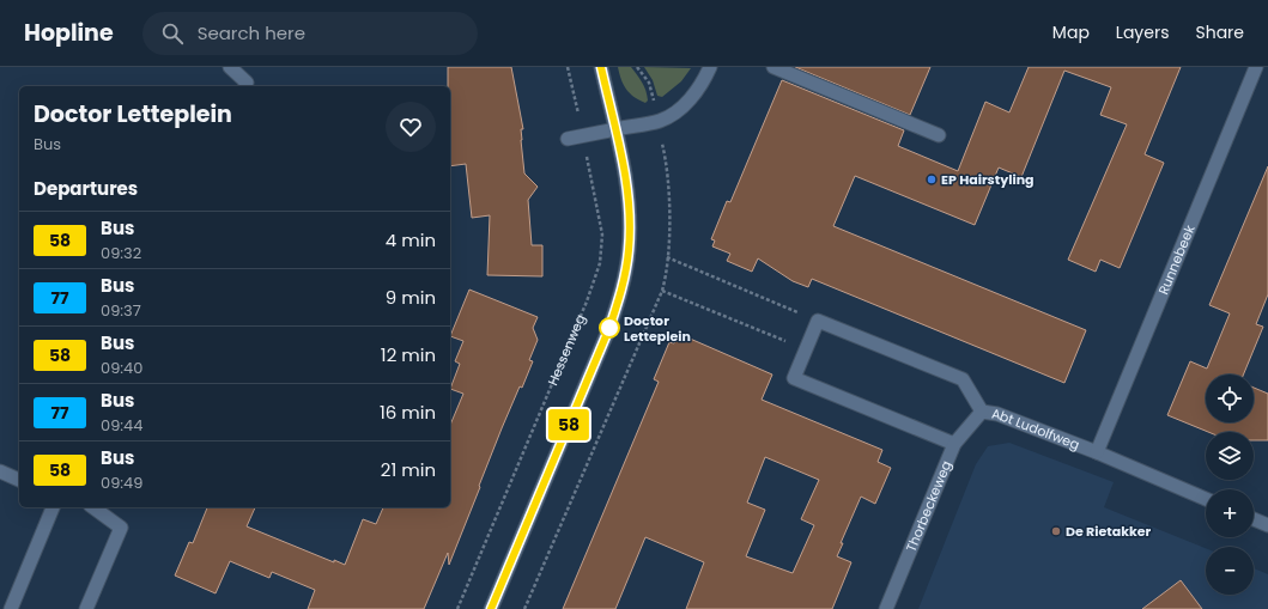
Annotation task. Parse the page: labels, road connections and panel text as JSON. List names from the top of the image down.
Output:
{
  "streets": {
    "street": ["Runnebeek", "Abt Ludolfweg", "Thorbeckeweg"],
    "path": ["Hessenweg"]
  },
  "crossings": [
    ["Runnebeek", "Abt Ludolfweg"],
    ["Abt Ludolfweg", "Thorbeckeweg"]
  ],
  "places": ["EP Hairstyling", "Doctor Letteplein", "De Rietakker"],
  "lines": ["bus line 58"],
  "page": {
    "header": "Hopline",
    "search": "Search here",
    "nav": ["Map", "Layers", "Share"],
    "on_map": "58",
    "heading": [
      ["Doctor Letteplein", "Bus"],
      "Departures"
    ],
    "list": [
      {
        "mark": "58",
        "name": "Bus",
        "note": "09:32",
        "value": "4 min"
      },
      {
        "mark": "77",
        "name": "Bus",
        "note": "09:37",
        "value": "9 min"
      },
      {
        "mark": "58",
        "name": "Bus",
        "note": "09:40",
        "value": "12 min"
      },
      {
        "mark": "77",
        "name": "Bus",
        "note": "09:44",
        "value": "16 min"
      },
      {
        "mark": "58",
        "name": "Bus",
        "note": "09:49",
        "value": "21 min"
      }
    ],
    "map_buttons": ["+", "−"]
  }
}
